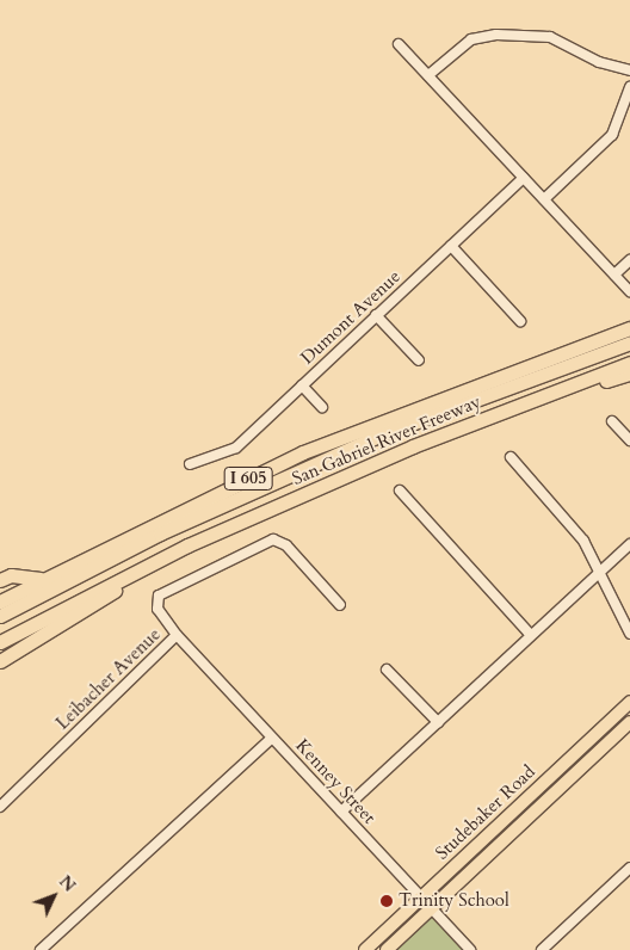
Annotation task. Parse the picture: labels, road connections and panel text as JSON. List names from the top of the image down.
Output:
{
  "streets": {
    "highway": ["San Gabriel River Freeway", "I 605"],
    "main road": ["Studebaker Road"],
    "street": ["Dumont Avenue", "Leibacher Avenue", "Kenney Street"]
  },
  "crossings": [
    ["Leibacher Avenue", "Kenney Street"],
    ["Kenney Street", "Studebaker Road"]
  ],
  "places": ["Trinity School"],
  "north": "top right"
}
